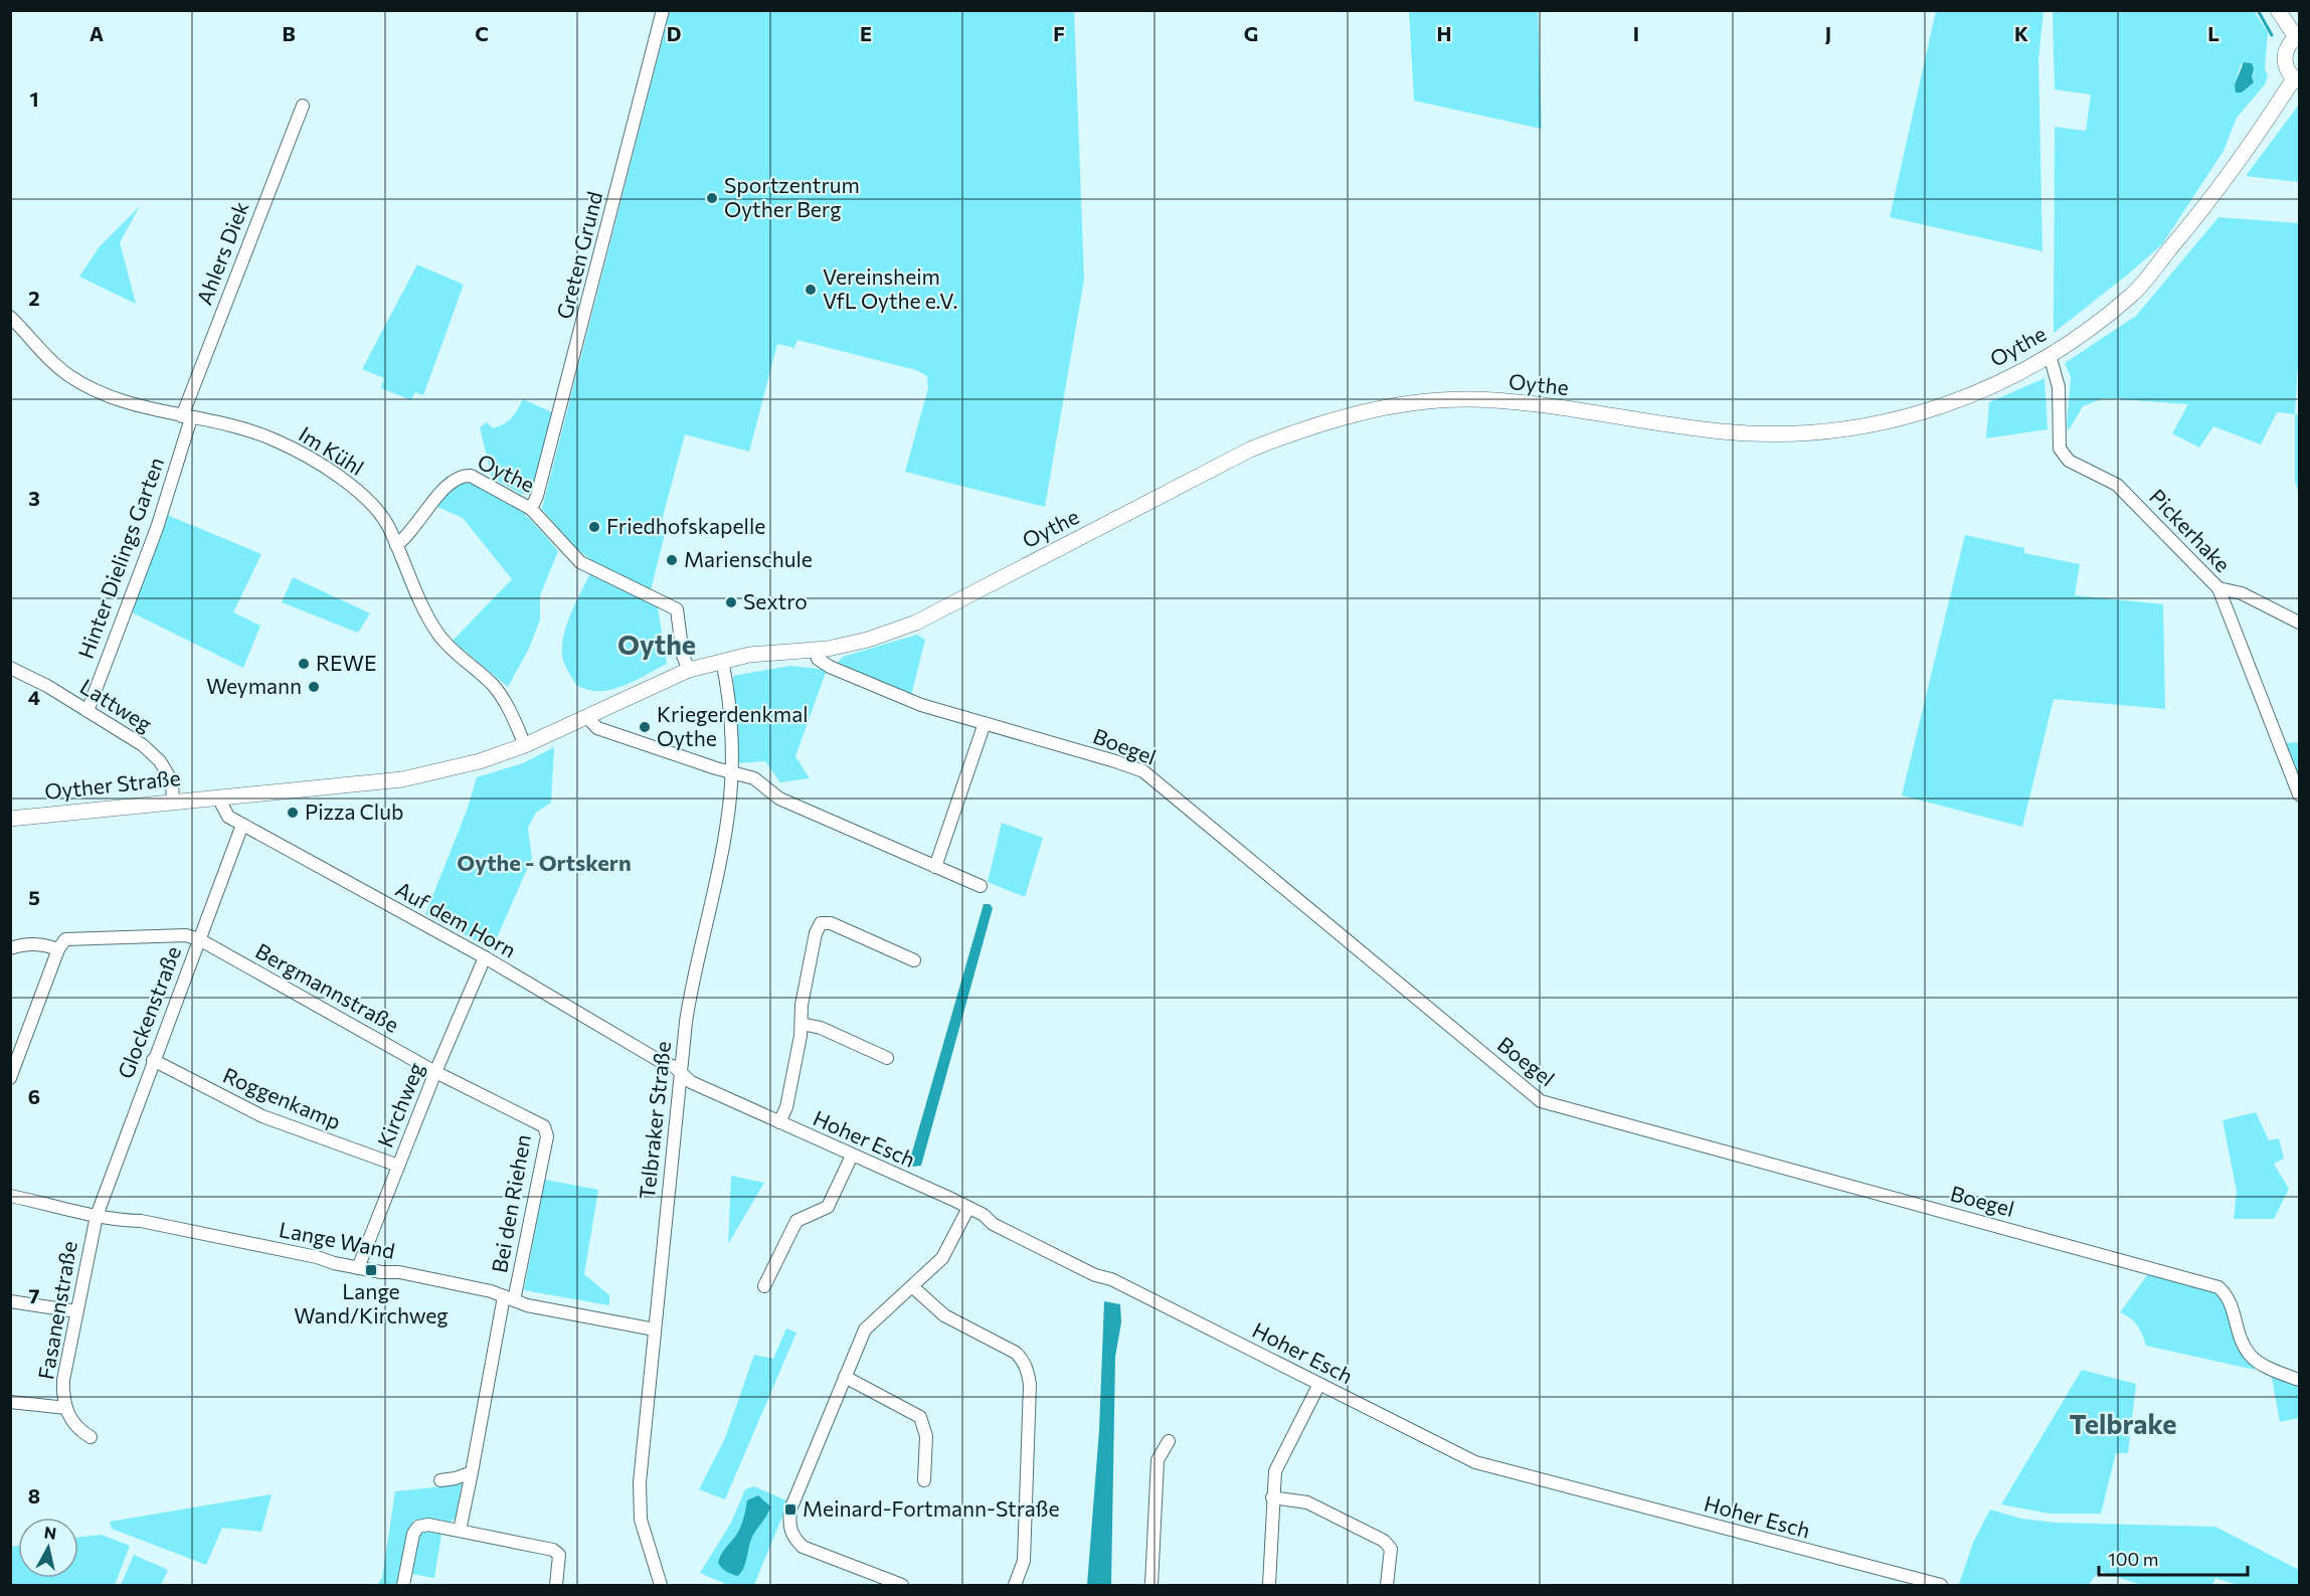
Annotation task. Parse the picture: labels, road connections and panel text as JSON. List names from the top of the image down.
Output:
{
  "streets": {
    "main road": ["Oythe", "Oyther Straße"],
    "street": [
      "Ahlers Diek",
      "Greten Grund",
      "Im Kühl",
      "Pickerhake",
      "Hinter Dielings Garten",
      "Lattweg",
      "Boegel",
      "Auf dem Horn",
      "Bergmannstraße",
      "Glockenstraße",
      "Roggenkamp",
      "Kirchweg",
      "Telbraker Straße",
      "Hoher Esch",
      "Bei den Riehen",
      "Lange Wand",
      "Fasanenstraße"
    ]
  },
  "crossings": [
    ["Ahlers Diek", "Im Kühl"],
    ["Ahlers Diek", "Hinter Dielings Garten"],
    ["Greten Grund", "Oythe"],
    ["Oythe", "Im Kühl"],
    ["Oythe", "Pickerhake"],
    ["Oythe", "Boegel"],
    ["Oythe", "Oyther Straße"],
    ["Oythe", "Auf dem Horn"],
    ["Oythe", "Telbraker Straße"],
    ["Im Kühl", "Hinter Dielings Garten"],
    ["Hinter Dielings Garten", "Lattweg"],
    ["Lattweg", "Oyther Straße"],
    ["Oyther Straße", "Auf dem Horn"],
    ["Auf dem Horn", "Glockenstraße"],
    ["Auf dem Horn", "Kirchweg"],
    ["Auf dem Horn", "Telbraker Straße"],
    ["Auf dem Horn", "Hoher Esch"],
    ["Bergmannstraße", "Glockenstraße"],
    ["Bergmannstraße", "Kirchweg"],
    ["Bergmannstraße", "Bei den Riehen"],
    ["Glockenstraße", "Roggenkamp"],
    ["Glockenstraße", "Lange Wand"],
    ["Glockenstraße", "Fasanenstraße"],
    ["Roggenkamp", "Kirchweg"],
    ["Kirchweg", "Bei den Riehen"],
    ["Kirchweg", "Lange Wand"],
    ["Telbraker Straße", "Hoher Esch"],
    ["Telbraker Straße", "Lange Wand"],
    ["Bei den Riehen", "Lange Wand"],
    ["Lange Wand", "Fasanenstraße"]
  ],
  "districts": ["Oythe", "Oythe - Ortskern", "Telbrake"],
  "places": {
    "other": [
      "Sportzentrum Oyther Berg",
      "Vereinsheim VfL Oythe e.V.",
      "Friedhofskapelle",
      "Marienschule",
      "Sextro",
      "REWE",
      "Weymann",
      "Kriegerdenkmal Oythe",
      "Pizza Club"
    ],
    "transit": ["Lange Wand/Kirchweg", "Meinard-Fortmann-Straße"]
  },
  "scale_bar": "100 m",
  "north": "top",
  "grid": {
    "columns": [
      "A",
      "B",
      "C",
      "D",
      "E",
      "F",
      "G",
      "H",
      "I",
      "J",
      "K",
      "L"
    ],
    "rows": [
      "1",
      "2",
      "3",
      "4",
      "5",
      "6",
      "7",
      "8"
    ]
  }
}
